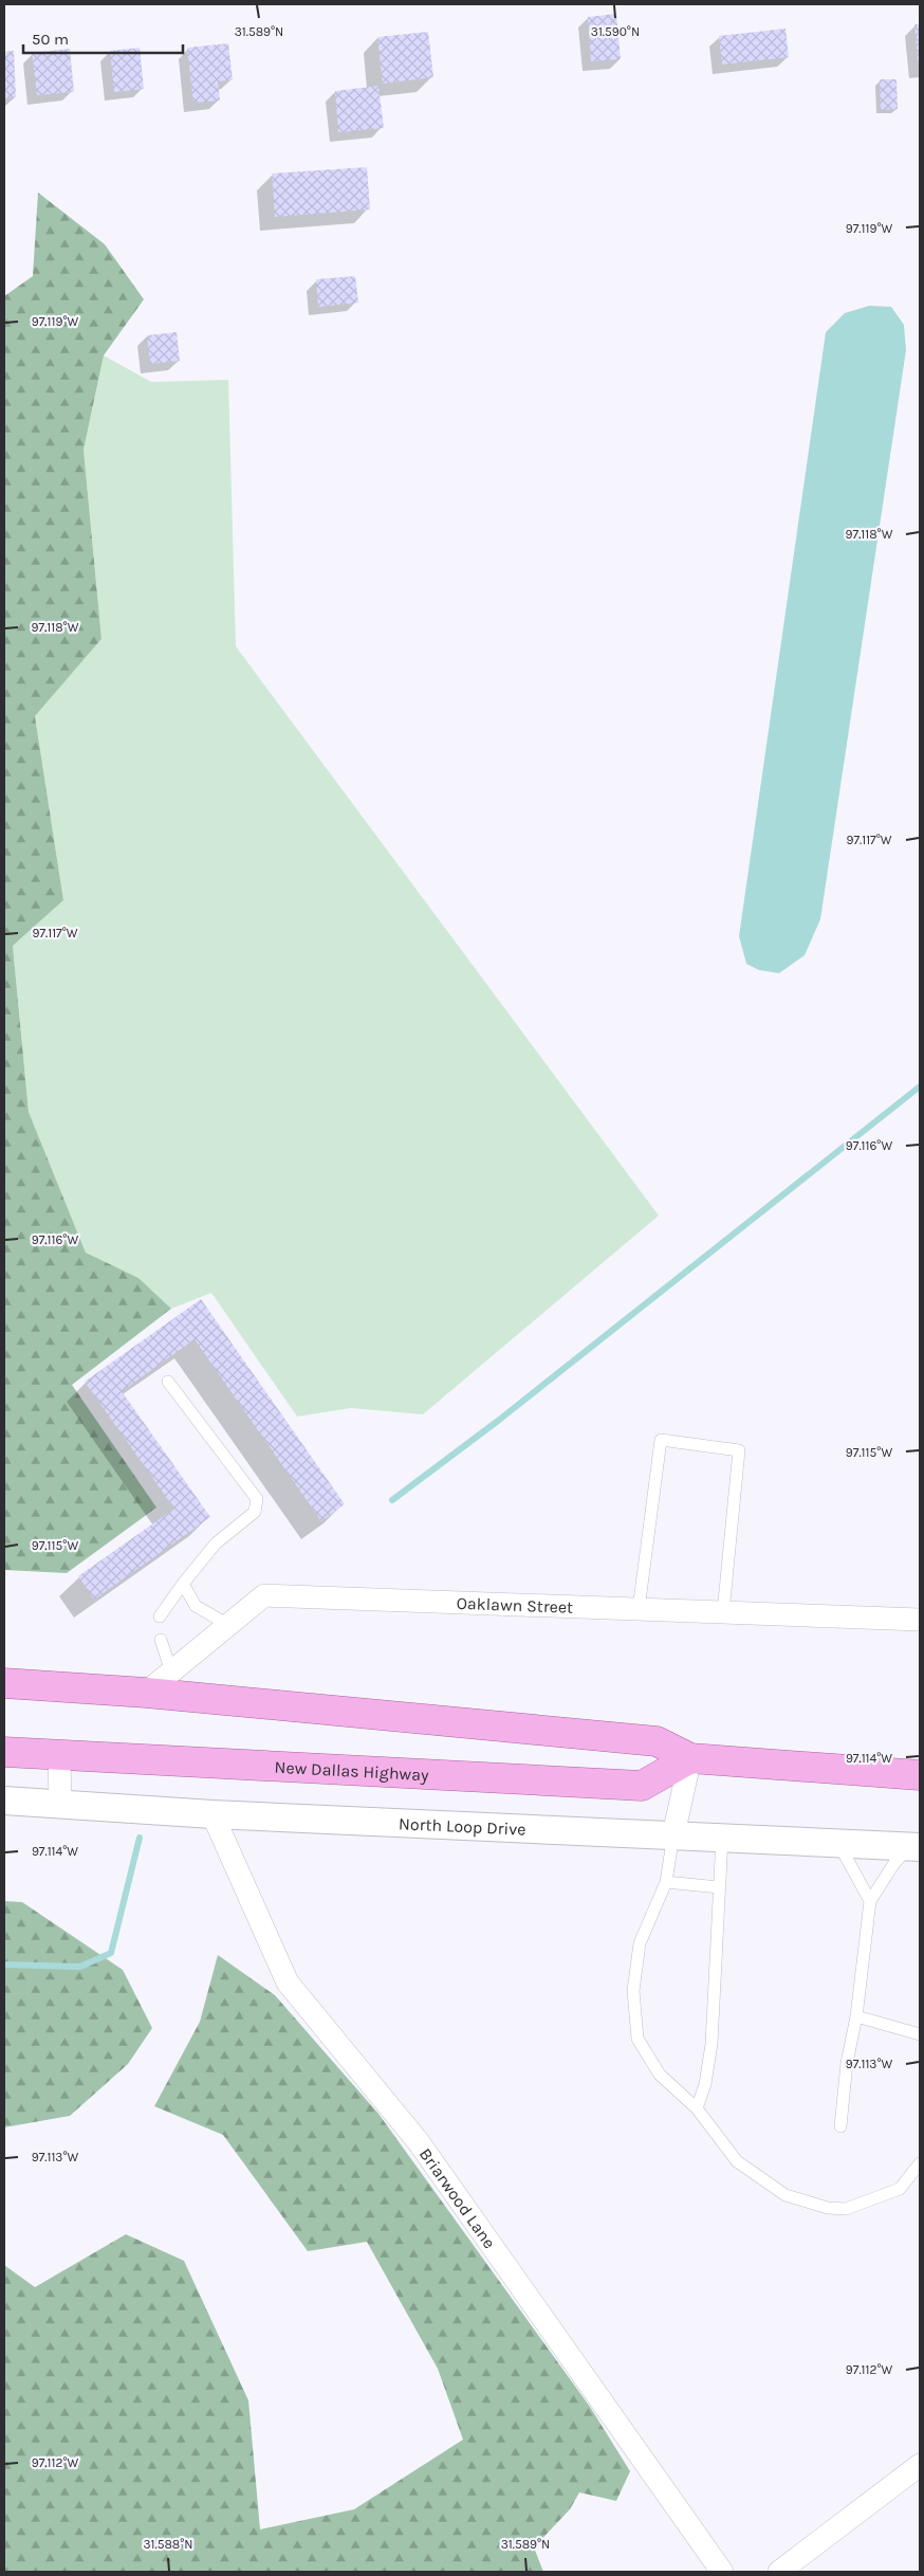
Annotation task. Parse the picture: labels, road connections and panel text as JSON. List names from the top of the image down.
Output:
{
  "streets": {
    "main road": ["New Dallas Highway"],
    "street": ["Oaklawn Street", "North Loop Drive", "Briarwood Lane"]
  },
  "crossings": [
    ["North Loop Drive", "Briarwood Lane"]
  ],
  "scale_bar": "50 m",
  "coordinates": [
    "31.589°N",
    "31.590°N",
    "97.119°W",
    "97.118°W",
    "97.117°W",
    "97.116°W",
    "97.115°W",
    "97.114°W",
    "97.113°W",
    "97.112°W",
    "31.588°N"
  ]
}
